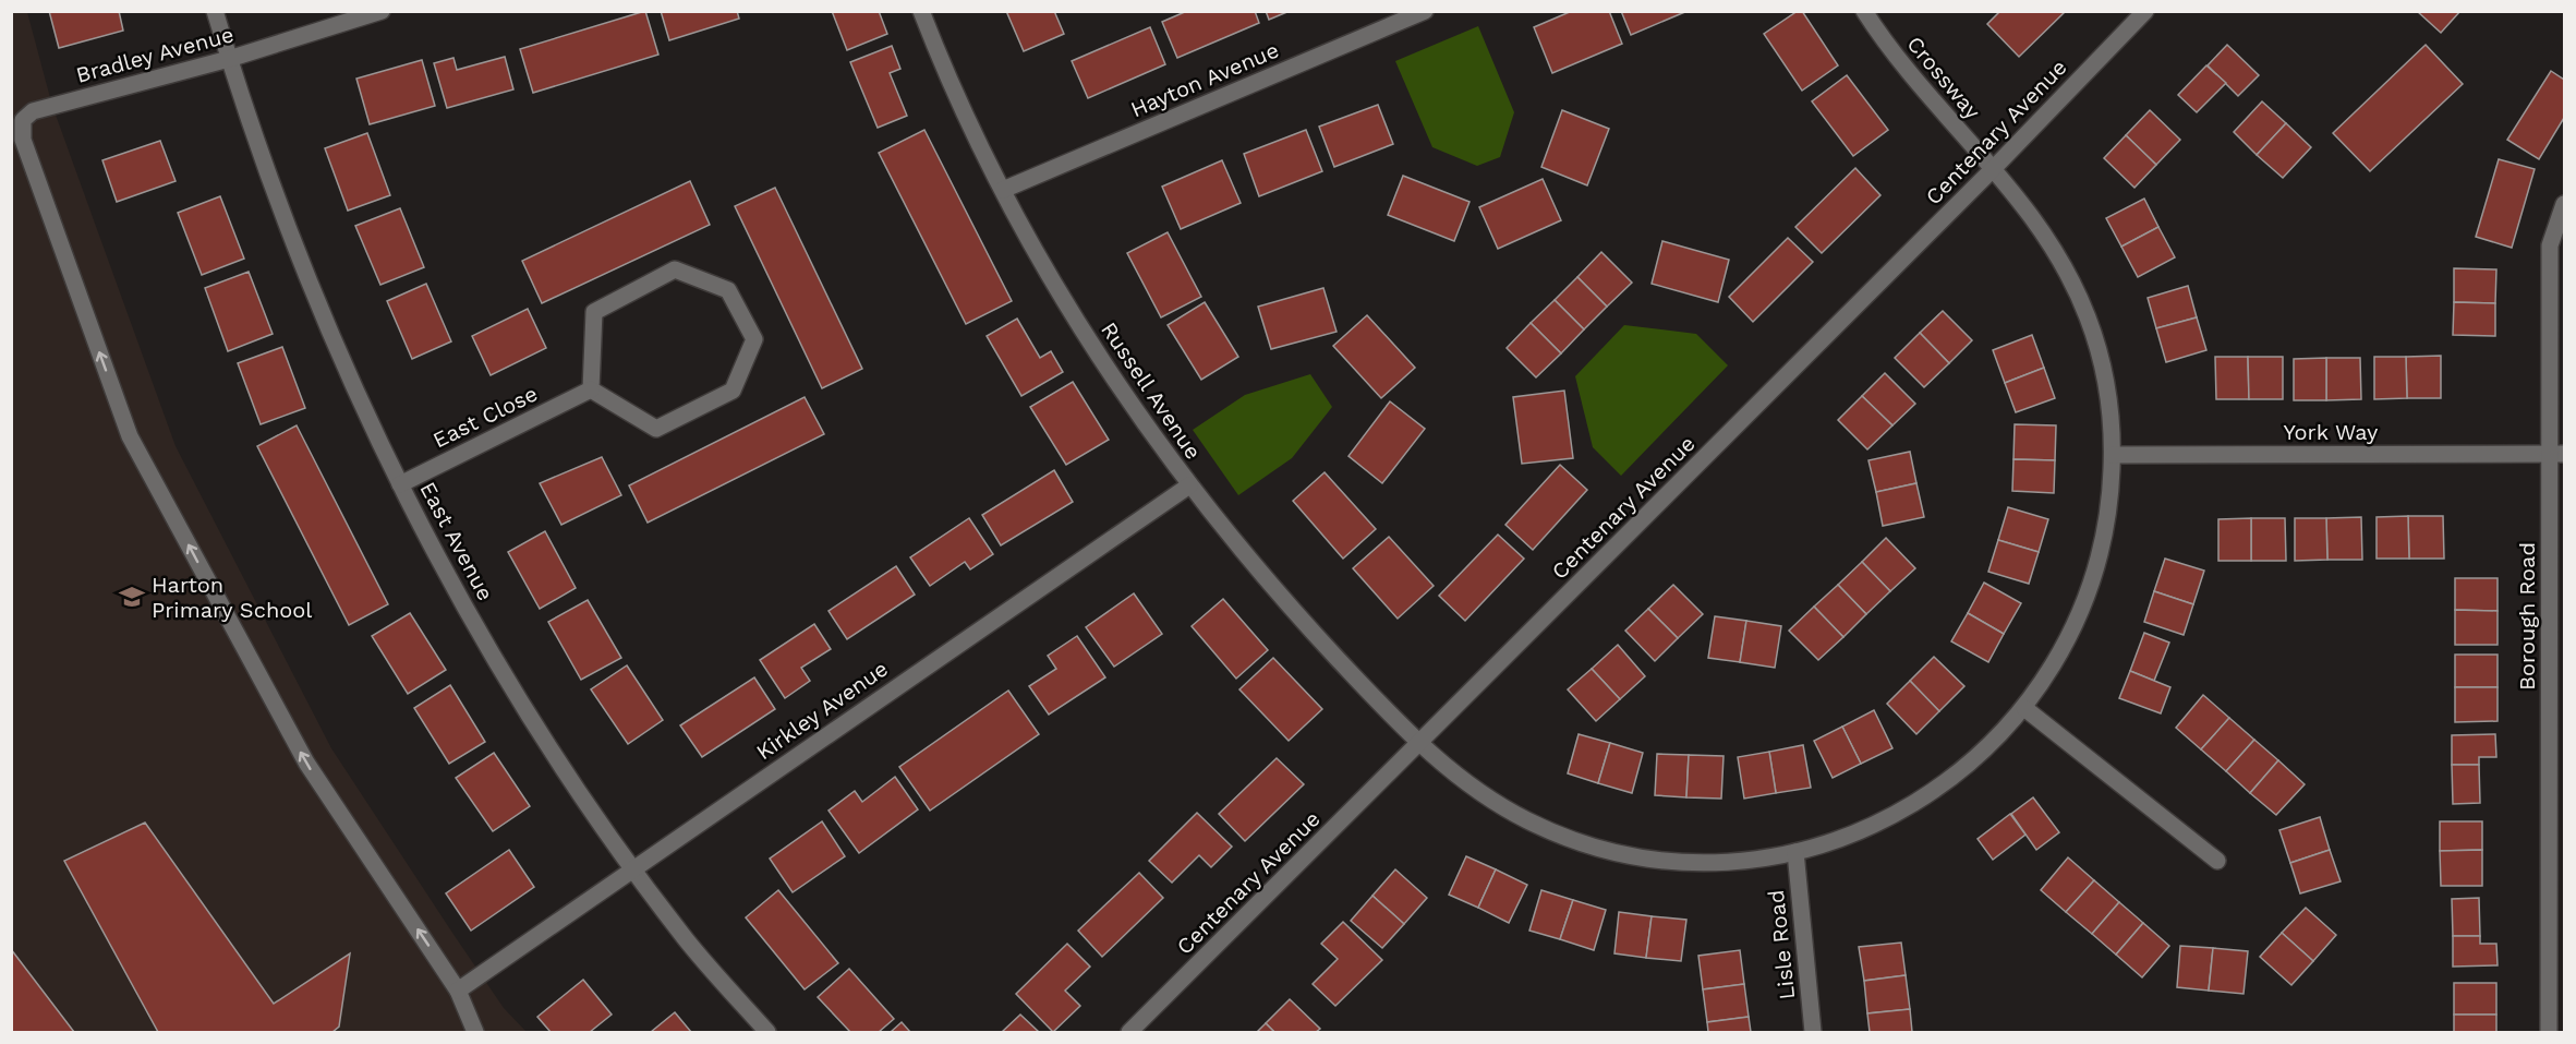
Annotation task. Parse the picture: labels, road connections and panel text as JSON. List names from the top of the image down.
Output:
{
  "streets": {
    "street": [
      "Bradley Avenue",
      "Crossway",
      "Hayton Avenue",
      "Centenary Avenue",
      "Russell Avenue",
      "East Close",
      "York Way",
      "East Avenue",
      "Borough Road",
      "Kirkley Avenue",
      "Lisle Road"
    ]
  },
  "crossings": [
    ["Bradley Avenue", "East Avenue"],
    ["Bradley Avenue", "Kirkley Avenue"],
    ["Crossway", "Centenary Avenue"],
    ["Crossway", "Russell Avenue"],
    ["Crossway", "York Way"],
    ["Hayton Avenue", "Russell Avenue"],
    ["Centenary Avenue", "Russell Avenue"],
    ["Russell Avenue", "Kirkley Avenue"],
    ["Russell Avenue", "Lisle Road"],
    ["East Close", "East Avenue"],
    ["York Way", "Borough Road"],
    ["East Avenue", "Kirkley Avenue"]
  ],
  "one_way": ["Bradley Avenue"],
  "places": {
    "school or university": ["Harton Primary School"]
  }
}
